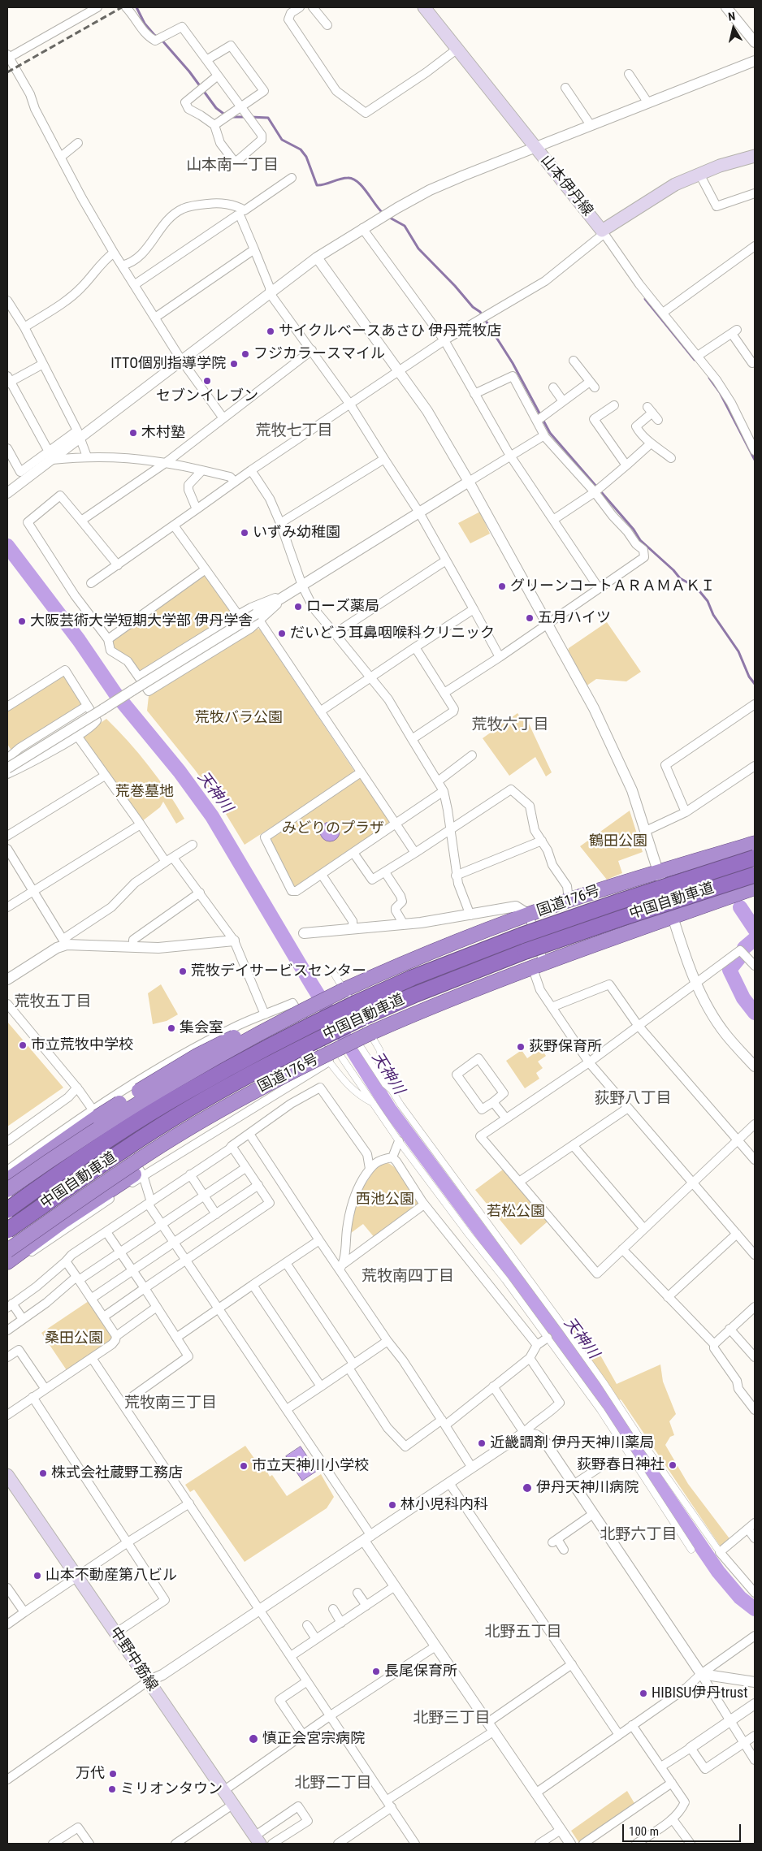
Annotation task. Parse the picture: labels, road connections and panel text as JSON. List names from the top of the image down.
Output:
{
  "streets": {
    "highway": ["国道176号", "中国自動車道"],
    "main road": ["山本伊丹線", "中野中筋線"]
  },
  "districts": [
    "山本南一丁目",
    "荒牧七丁目",
    "荒牧六丁目",
    "荒牧五丁目",
    "荻野八丁目",
    "荒牧南四丁目",
    "荒牧南三丁目",
    "北野六丁目",
    "北野五丁目",
    "北野三丁目",
    "北野二丁目"
  ],
  "water": ["天神川"],
  "parks": [
    "荒牧バラ公園",
    "荒巻墓地",
    "みどりのプラザ",
    "鶴田公園",
    "西池公園",
    "若松公園",
    "桑田公園"
  ],
  "places": [
    "サイクルベースあさひ 伊丹荒牧店",
    "フジカラースマイル",
    "ITTO個別指導学院",
    "セブンイレブン",
    "木村塾",
    "いずみ幼稚園",
    "グリーンコートＡＲＡＭＡＫＩ",
    "ローズ薬局",
    "五月ハイツ",
    "大阪芸術大学短期大学部 伊丹学舎",
    "だいどう耳鼻咽喉科クリニック",
    "荒牧デイサービスセンター",
    "集会室",
    "市立荒牧中学校",
    "荻野保育所",
    "近畿調剤 伊丹天神川薬局",
    "荻野春日神社",
    "市立天神川小学校",
    "株式会社蔵野工務店",
    "伊丹天神川病院",
    "林小児科内科",
    "山本不動産第八ビル",
    "長尾保育所",
    "HIBISU伊丹trust",
    "慎正会宮宗病院",
    "万代",
    "ミリオンタウン"
  ],
  "scale_bar": "100 m",
  "north": "top"
}
